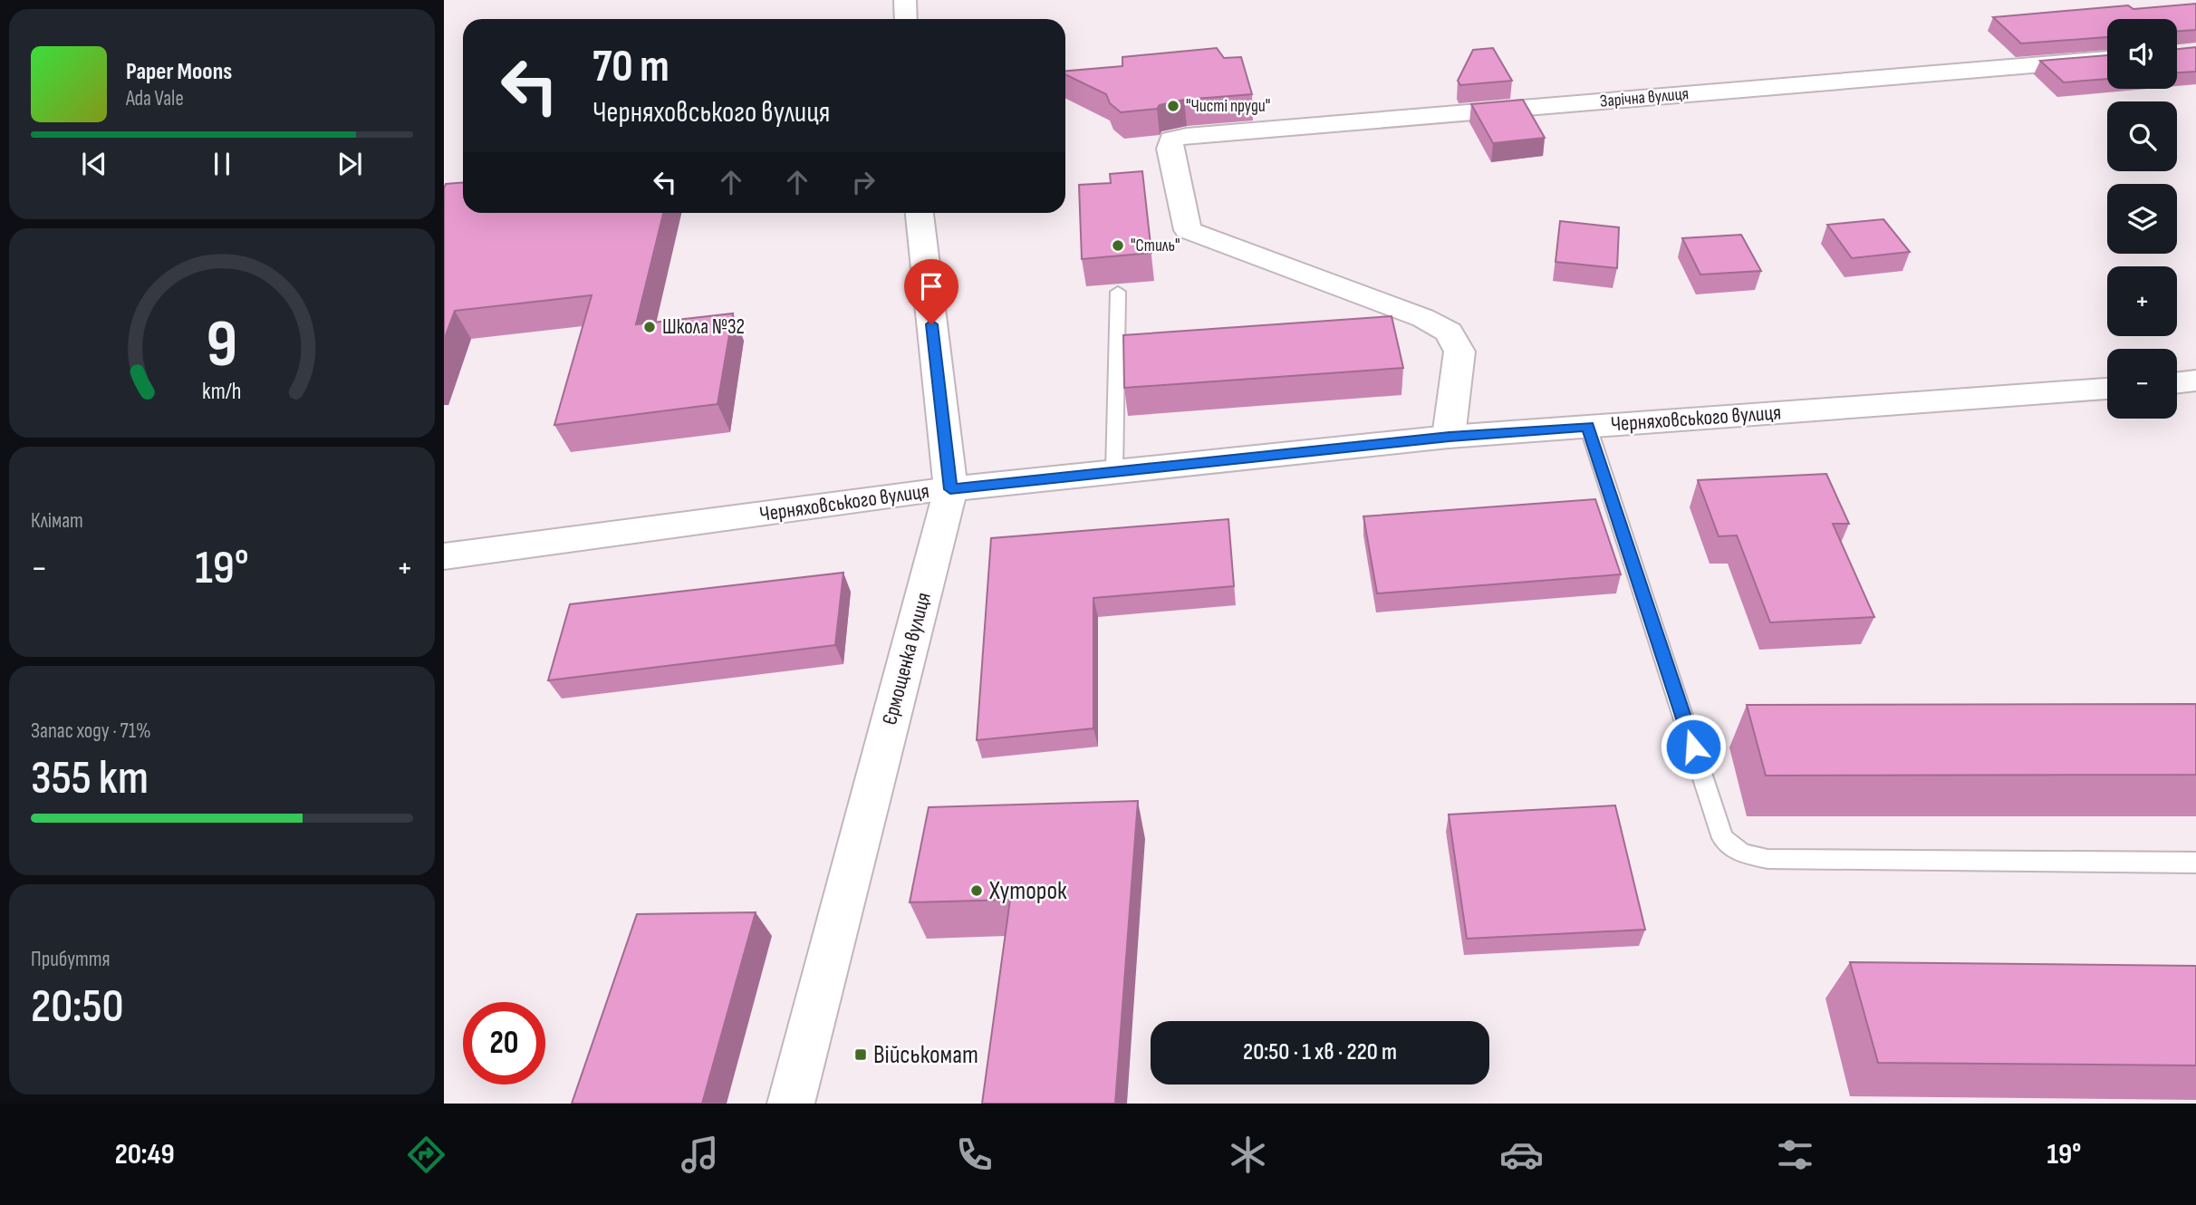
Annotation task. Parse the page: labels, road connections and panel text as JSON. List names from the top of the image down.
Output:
{
  "streets": {
    "street": ["Зарічна вулиця", "Черняховського вулиця", "Єрмощенка вулиця"]
  },
  "crossings": [
    ["Зарічна вулиця", "Черняховського вулиця"],
    ["Черняховського вулиця", "Єрмощенка вулиця"]
  ],
  "places": {
    "other": [
      "\"Чисті пруди\"",
      "\"Стиль\"",
      "Школа №32",
      "Хуторок"
    ],
    "transit": ["Військомат"]
  },
  "page": {
    "map_buttons": ["+", "−"],
    "turn": ["70 m", "Черняховського вулиця"],
    "song": ["Paper Moons", "Ada Vale"],
    "tile": [
      "Клімат",
      ["Запас ходу · 71%", "355 km"],
      ["Прибуття", "20:50"]
    ],
    "heat": ["−", "19°", "+"],
    "limit": "20",
    "trip": "20:50 · 1 хв · 220 m",
    "tabs": ["20:49", "19°"],
    "gauge": ["9", "km/h"]
  }
}
